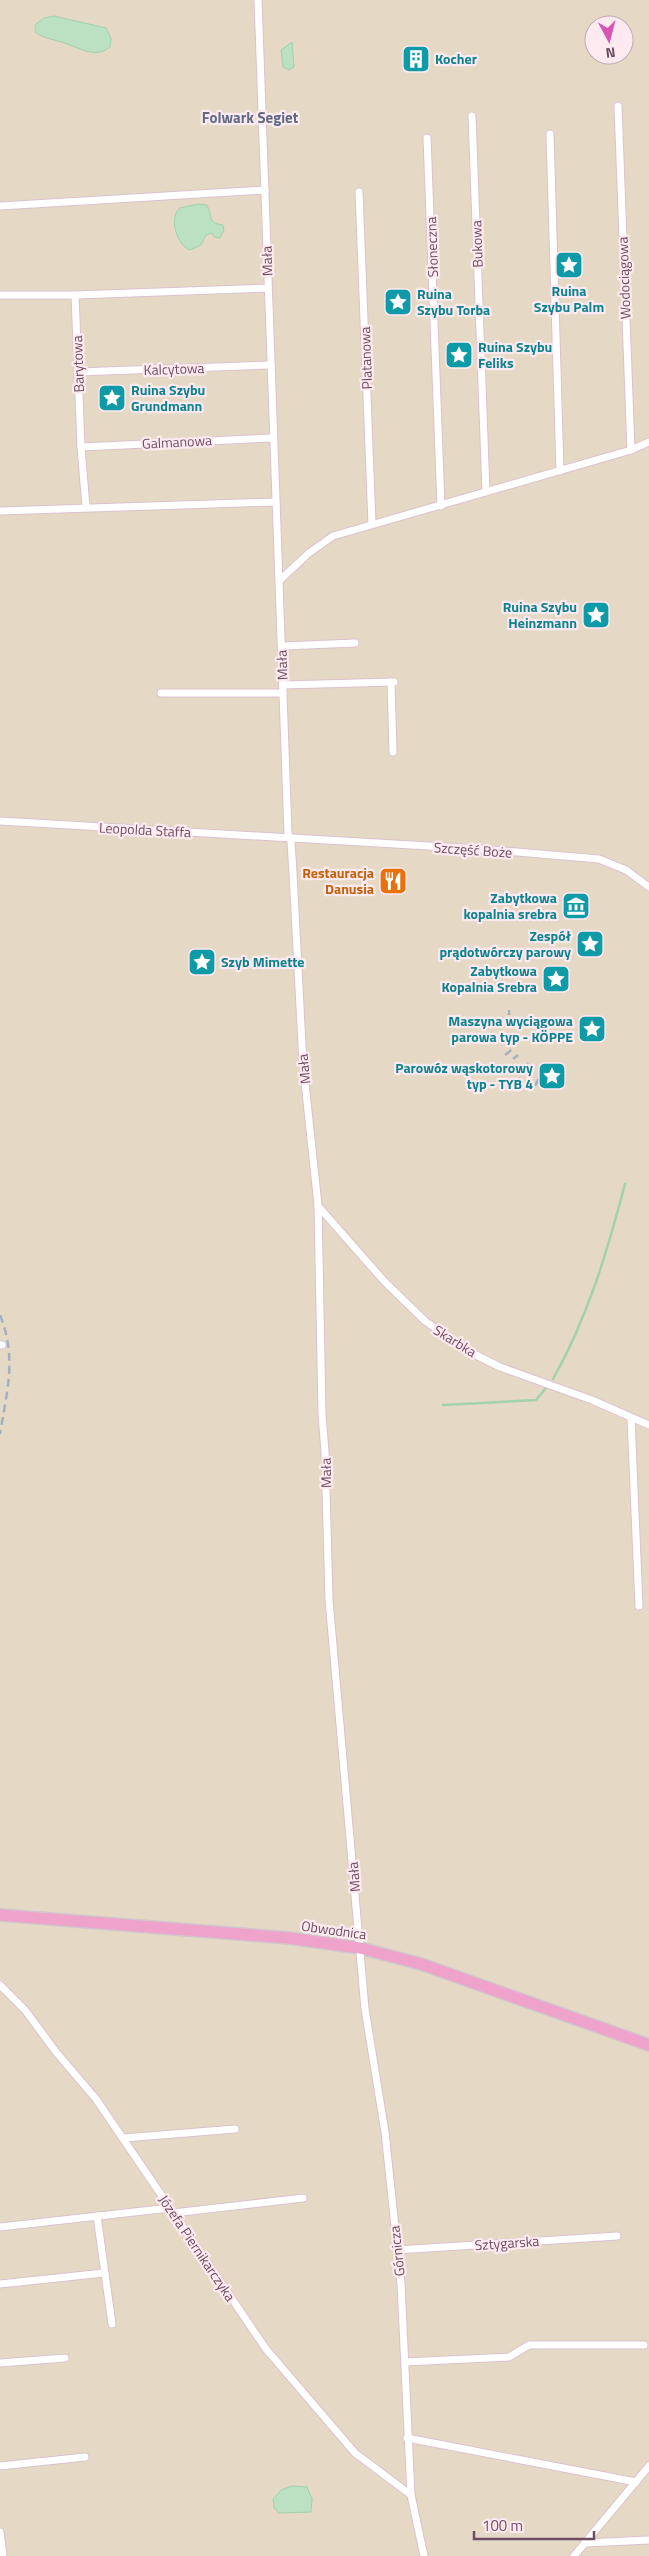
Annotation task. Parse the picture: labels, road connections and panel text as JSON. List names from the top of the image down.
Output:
{
  "streets": {
    "highway": ["Obwodnica"],
    "street": [
      "Bukowa",
      "Słoneczna",
      "Mała",
      "Wodociągowa",
      "Platanowa",
      "Barytowa",
      "Kalcytowa",
      "Galmanowa",
      "Leopolda Staffa",
      "Szczęść Boże",
      "Skarbka",
      "Sztygarska",
      "Józefa Piernikarczyka",
      "Górnicza"
    ]
  },
  "crossings": [
    ["Mała", "Kalcytowa"],
    ["Mała", "Galmanowa"],
    ["Mała", "Leopolda Staffa"],
    ["Mała", "Szczęść Boże"],
    ["Mała", "Skarbka"],
    ["Mała", "Obwodnica"],
    ["Mała", "Górnicza"],
    ["Barytowa", "Kalcytowa"],
    ["Barytowa", "Galmanowa"],
    ["Leopolda Staffa", "Szczęść Boże"],
    ["Obwodnica", "Górnicza"],
    ["Sztygarska", "Górnicza"],
    ["Józefa Piernikarczyka", "Górnicza"]
  ],
  "districts": ["Folwark Segiet"],
  "places": {
    "building": ["Kocher"],
    "place": [
      "Ruina Szybu Palm",
      "Ruina Szybu Torba",
      "Ruina Szybu Feliks",
      "Ruina Szybu Grundmann",
      "Ruina Szybu Heinzmann",
      "Zespół prądotwórczy parowy",
      "Szyb Mimette",
      "Zabytkowa Kopalnia Srebra",
      "Maszyna wyciągowa parowa typ - KÖPPE",
      "Parowóz wąskotorowy typ - TYB 4"
    ],
    "restaurant": ["Restauracja Danusia"],
    "museum": ["Zabytkowa kopalnia srebra"]
  },
  "scale_bar": "100 m",
  "north": "bottom"
}
